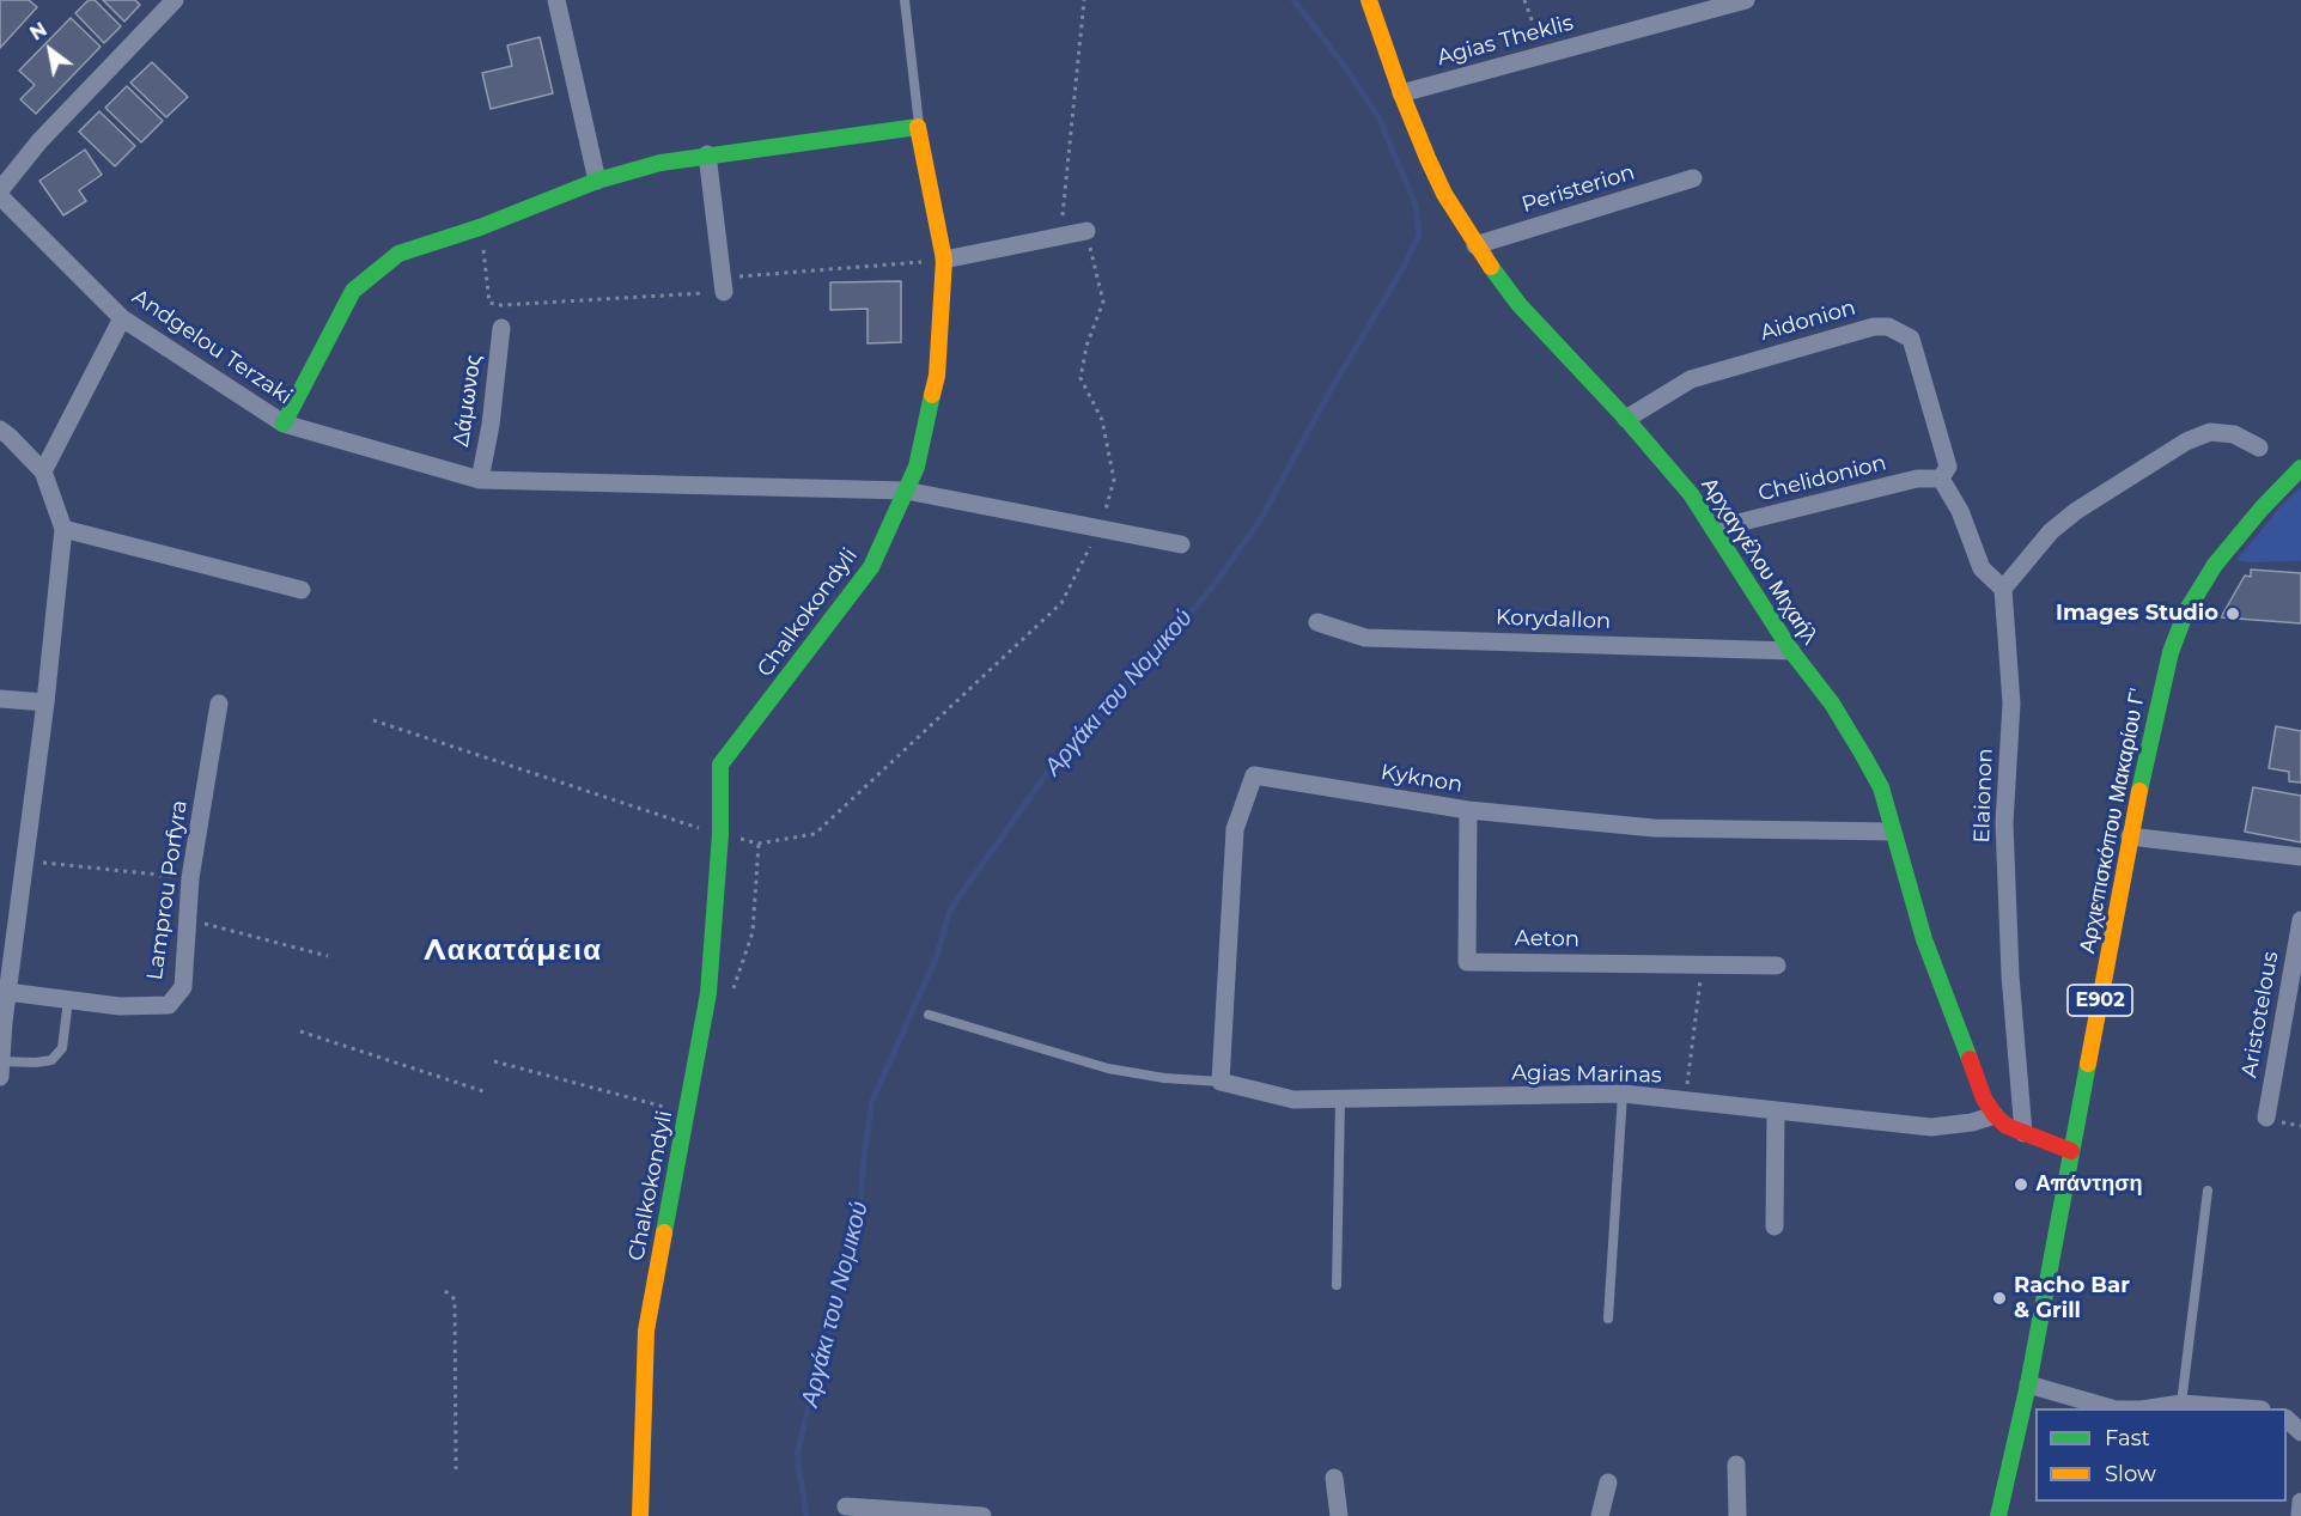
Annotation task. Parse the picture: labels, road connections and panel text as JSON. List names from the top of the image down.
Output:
{
  "streets": {
    "street": [
      "Agias Theklis",
      "Peristerion",
      "Aidonion",
      "Andgelou Terzaki",
      "Δάμωνος",
      "Chelidonion",
      "Αρχαγγέλου Μιχαήλ",
      "Chalkokondyli",
      "Korydallon",
      "Kyknon",
      "Elaionon",
      "Αρχιεπισκόπου Μακαρίου Γ'",
      "Lamprou Porfyra",
      "Aeton",
      "E902",
      "Aristotelous",
      "Agias Marinas"
    ]
  },
  "crossings": [
    ["Agias Theklis", "Αρχαγγέλου Μιχαήλ"],
    ["Peristerion", "Αρχαγγέλου Μιχαήλ"],
    ["Aidonion", "Chelidonion"],
    ["Aidonion", "Αρχαγγέλου Μιχαήλ"],
    ["Andgelou Terzaki", "Δάμωνος"],
    ["Andgelou Terzaki", "Chalkokondyli"],
    ["Chelidonion", "Αρχαγγέλου Μιχαήλ"],
    ["Αρχαγγέλου Μιχαήλ", "Korydallon"],
    ["Αρχαγγέλου Μιχαήλ", "Kyknon"],
    ["Αρχαγγέλου Μιχαήλ", "Agias Marinas"],
    ["Kyknon", "Aeton"],
    ["Kyknon", "Agias Marinas"]
  ],
  "districts": ["Λακατάμεια"],
  "water": ["Αργάκι του Νομικού"],
  "places": ["Images Studio", "Απάντηση", "Racho Bar & Grill"],
  "legend": ["Fast", "Slow"],
  "north": "top left"
}
